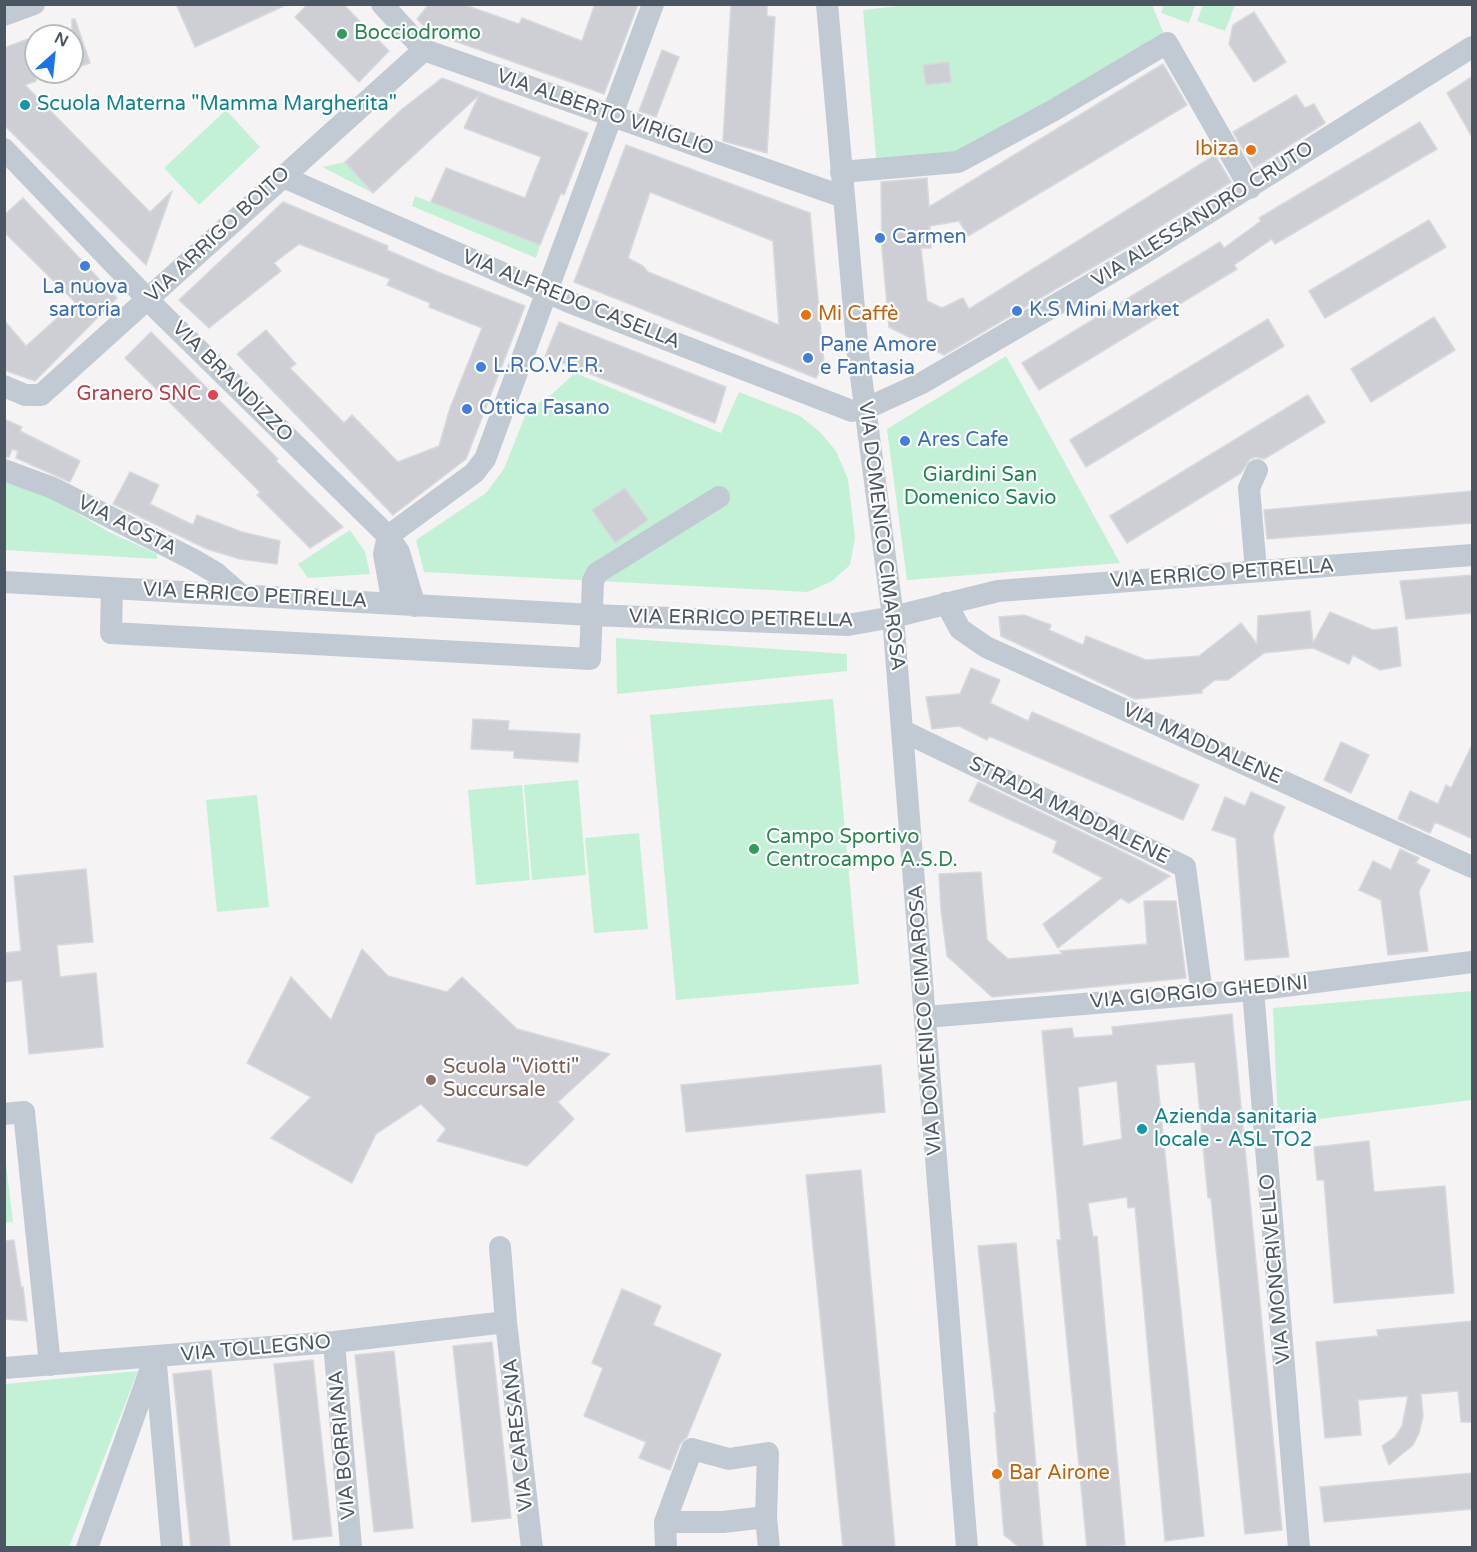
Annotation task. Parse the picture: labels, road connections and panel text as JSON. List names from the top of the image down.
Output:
{
  "streets": {
    "street": [
      "VIA ALBERTO VIRIGLIO",
      "VIA ALESSANDRO CRUTO",
      "VIA ARRIGO BOITO",
      "VIA ALFREDO CASELLA",
      "VIA BRANDIZZO",
      "VIA AOSTA",
      "VIA DOMENICO CIMAROSA",
      "VIA ERRICO PETRELLA",
      "VIA MADDALENE",
      "STRADA MADDALENE",
      "VIA GIORGIO GHEDINI",
      "VIA MONCRIVELLO",
      "VIA TOLLEGNO",
      "VIA CARESANA",
      "VIA BORRIANA"
    ]
  },
  "crossings": [
    ["VIA ALBERTO VIRIGLIO", "VIA ARRIGO BOITO"],
    ["VIA ALBERTO VIRIGLIO", "VIA DOMENICO CIMAROSA"],
    ["VIA ALESSANDRO CRUTO", "VIA ALFREDO CASELLA"],
    ["VIA ALESSANDRO CRUTO", "VIA DOMENICO CIMAROSA"],
    ["VIA ARRIGO BOITO", "VIA ALFREDO CASELLA"],
    ["VIA ARRIGO BOITO", "VIA BRANDIZZO"],
    ["VIA ALFREDO CASELLA", "VIA DOMENICO CIMAROSA"],
    ["VIA BRANDIZZO", "VIA ERRICO PETRELLA"],
    ["VIA AOSTA", "VIA ERRICO PETRELLA"],
    ["VIA DOMENICO CIMAROSA", "VIA ERRICO PETRELLA"],
    ["VIA DOMENICO CIMAROSA", "STRADA MADDALENE"],
    ["VIA DOMENICO CIMAROSA", "VIA GIORGIO GHEDINI"],
    ["VIA ERRICO PETRELLA", "VIA MADDALENE"],
    ["STRADA MADDALENE", "VIA GIORGIO GHEDINI"],
    ["VIA GIORGIO GHEDINI", "VIA MONCRIVELLO"],
    ["VIA TOLLEGNO", "VIA CARESANA"],
    ["VIA TOLLEGNO", "VIA BORRIANA"]
  ],
  "parks": ["Giardini San Domenico Savio"],
  "places": [
    "Bocciodromo",
    "Scuola Materna \"Mamma Margherita\"",
    "Ibiza",
    "Carmen",
    "La nuova sartoria",
    "K.S Mini Market",
    "Mi Caffè",
    "Pane Amore e Fantasia",
    "L.R.O.V.E.R.",
    "Granero SNC",
    "Ottica Fasano",
    "Ares Cafe",
    "Campo Sportivo Centrocampo A.S.D.",
    "Scuola \"Viotti\" Succursale",
    "Azienda sanitaria locale - ASL TO2",
    "Bar Airone"
  ],
  "north": "top right"
}
